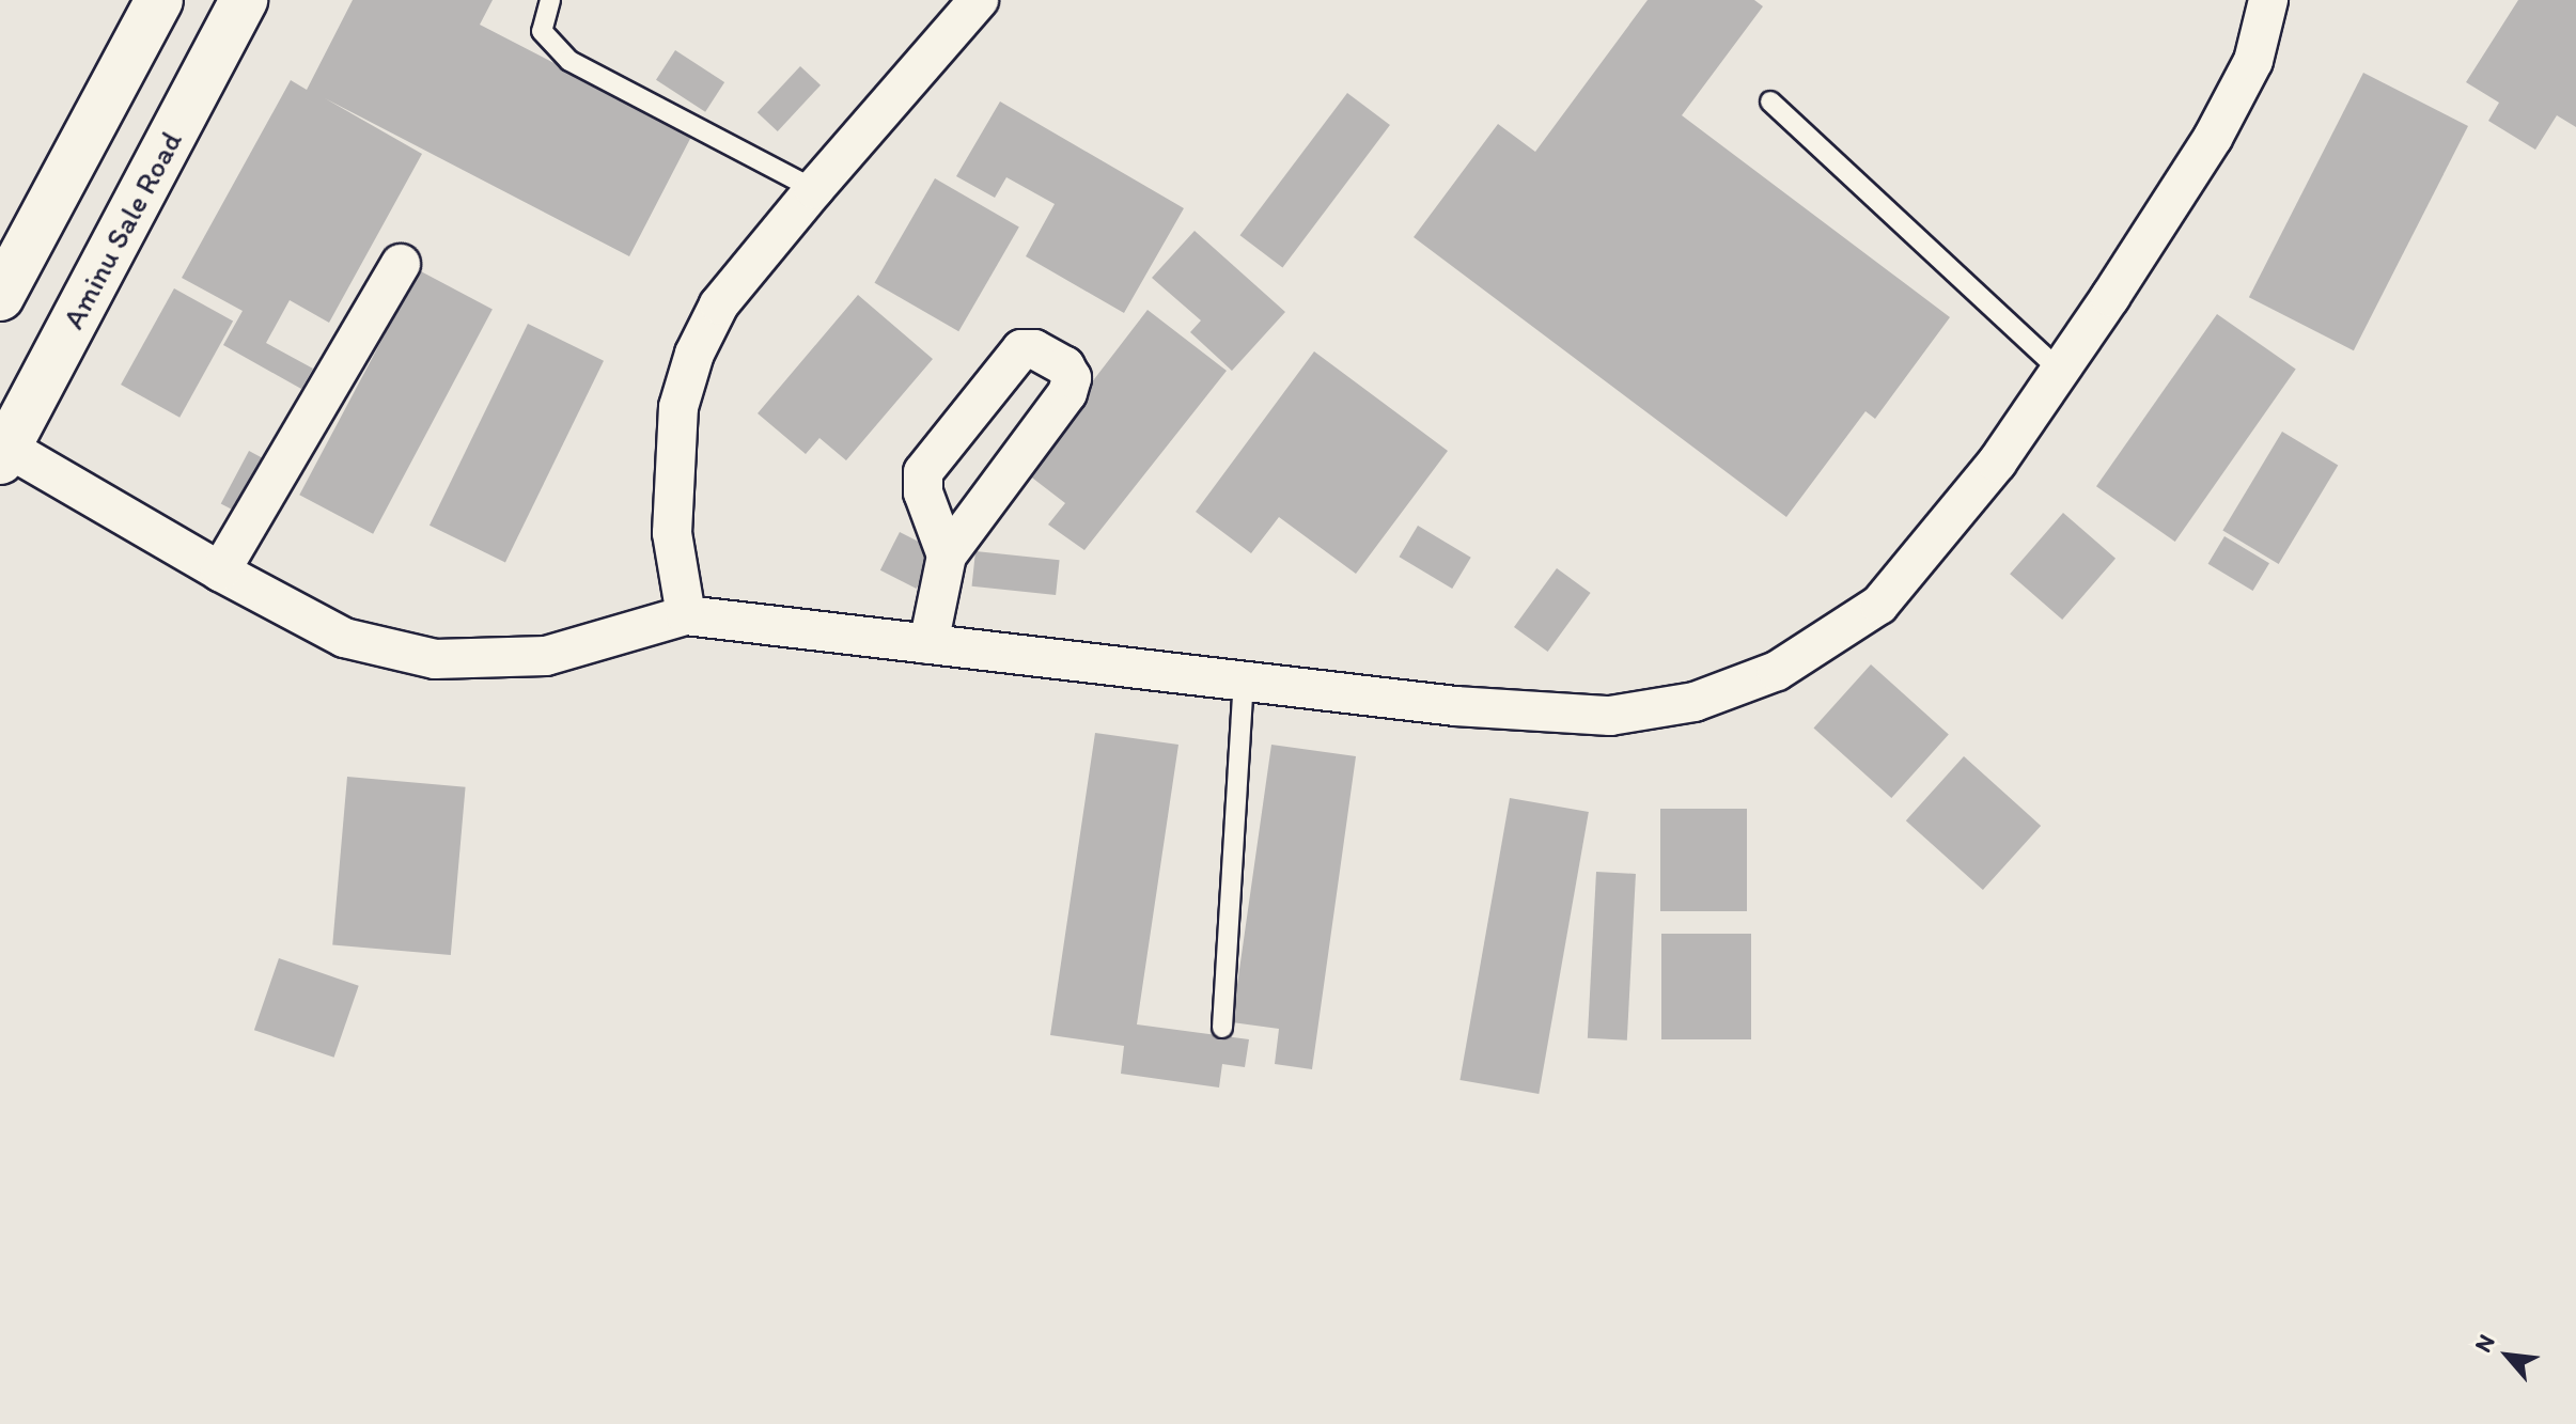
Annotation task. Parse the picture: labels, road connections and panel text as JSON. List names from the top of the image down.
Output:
{
  "streets": {
    "street": ["Aminu Sale Road"]
  },
  "north": "top left"
}
